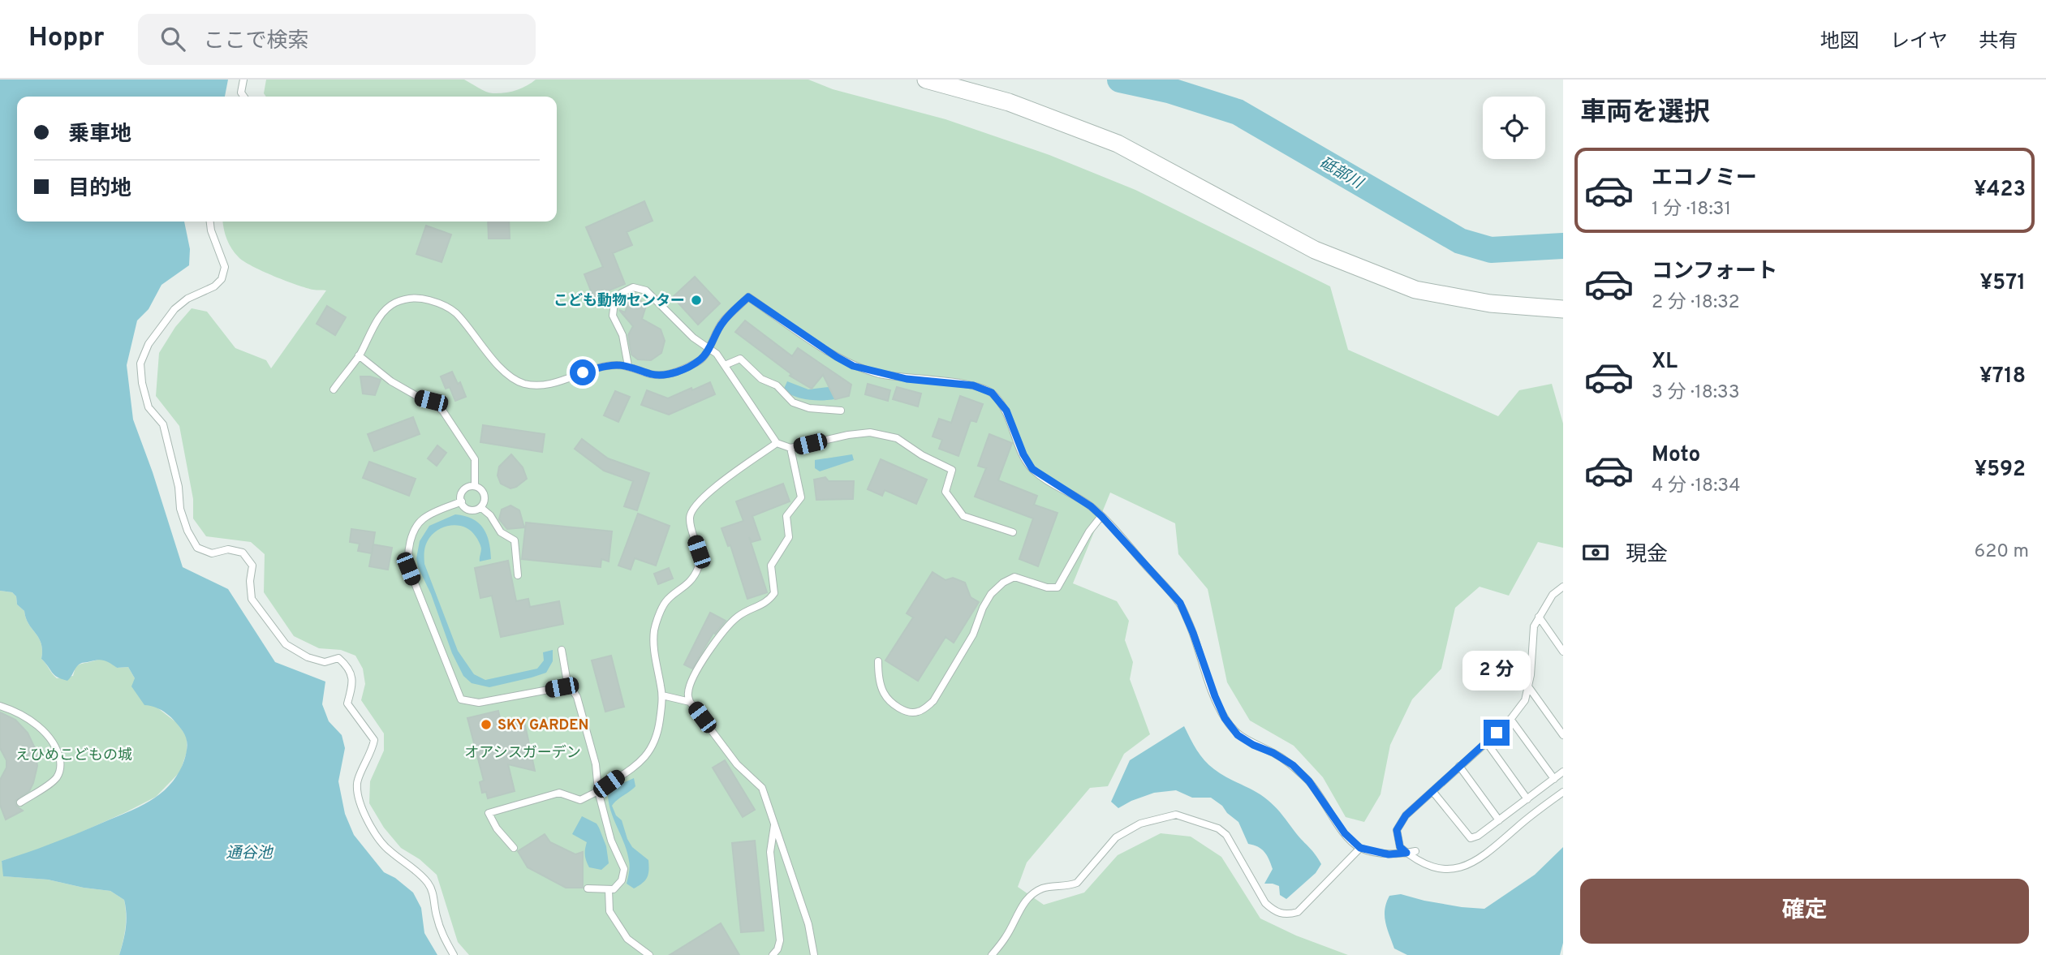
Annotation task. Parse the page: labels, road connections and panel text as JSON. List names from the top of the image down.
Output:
{
  "water": ["砥部川", "通谷池"],
  "parks": ["オアシスガーデン", "えひめこどもの城"],
  "places": ["こども動物センター", "SKY GARDEN"],
  "page": {
    "header": "Hoppr",
    "search": "ここで検索",
    "nav": ["地図", "レイヤ", "共有"],
    "heading": "車両を選択",
    "banner": ["乗車地", "目的地"],
    "list": [
      {
        "name": "エコノミー",
        "note": "1 分 · 18:31",
        "value": "¥423"
      },
      {
        "name": "コンフォート",
        "note": "2 分 · 18:32",
        "value": "¥571"
      },
      {
        "name": "XL",
        "note": "3 分 · 18:33",
        "value": "¥718"
      },
      {
        "name": "Moto",
        "note": "4 分 · 18:34",
        "value": "¥592"
      }
    ],
    "pay": ["現金", "620 m"],
    "bubble": "2 分",
    "buttons": "確定"
  }
}
